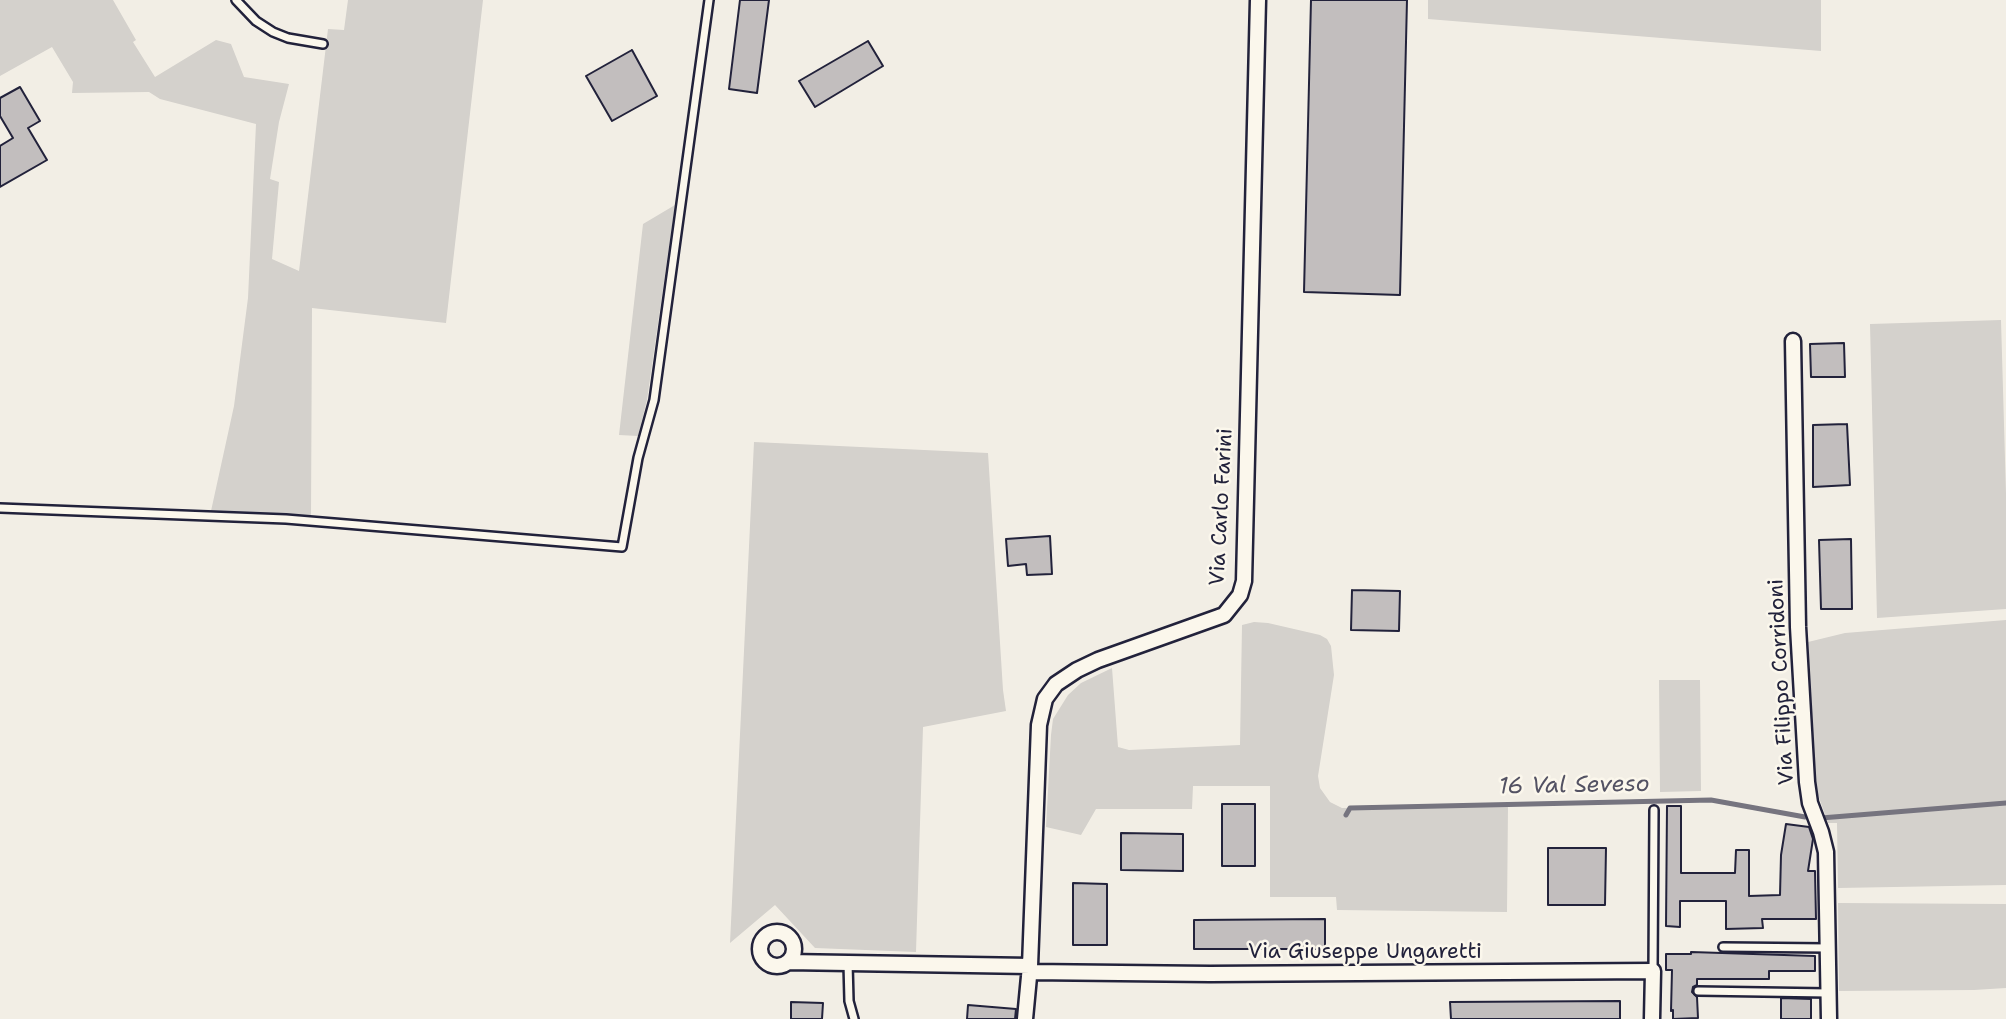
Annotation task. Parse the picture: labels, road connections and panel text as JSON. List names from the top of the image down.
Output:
{
  "streets": {
    "street": ["Via Carlo Farini", "Via Filippo Corridoni", "Via Giuseppe Ungaretti"]
  },
  "crossings": [
    ["Via Carlo Farini", "Via Giuseppe Ungaretti"]
  ],
  "water": ["16 Val Seveso"]
}
